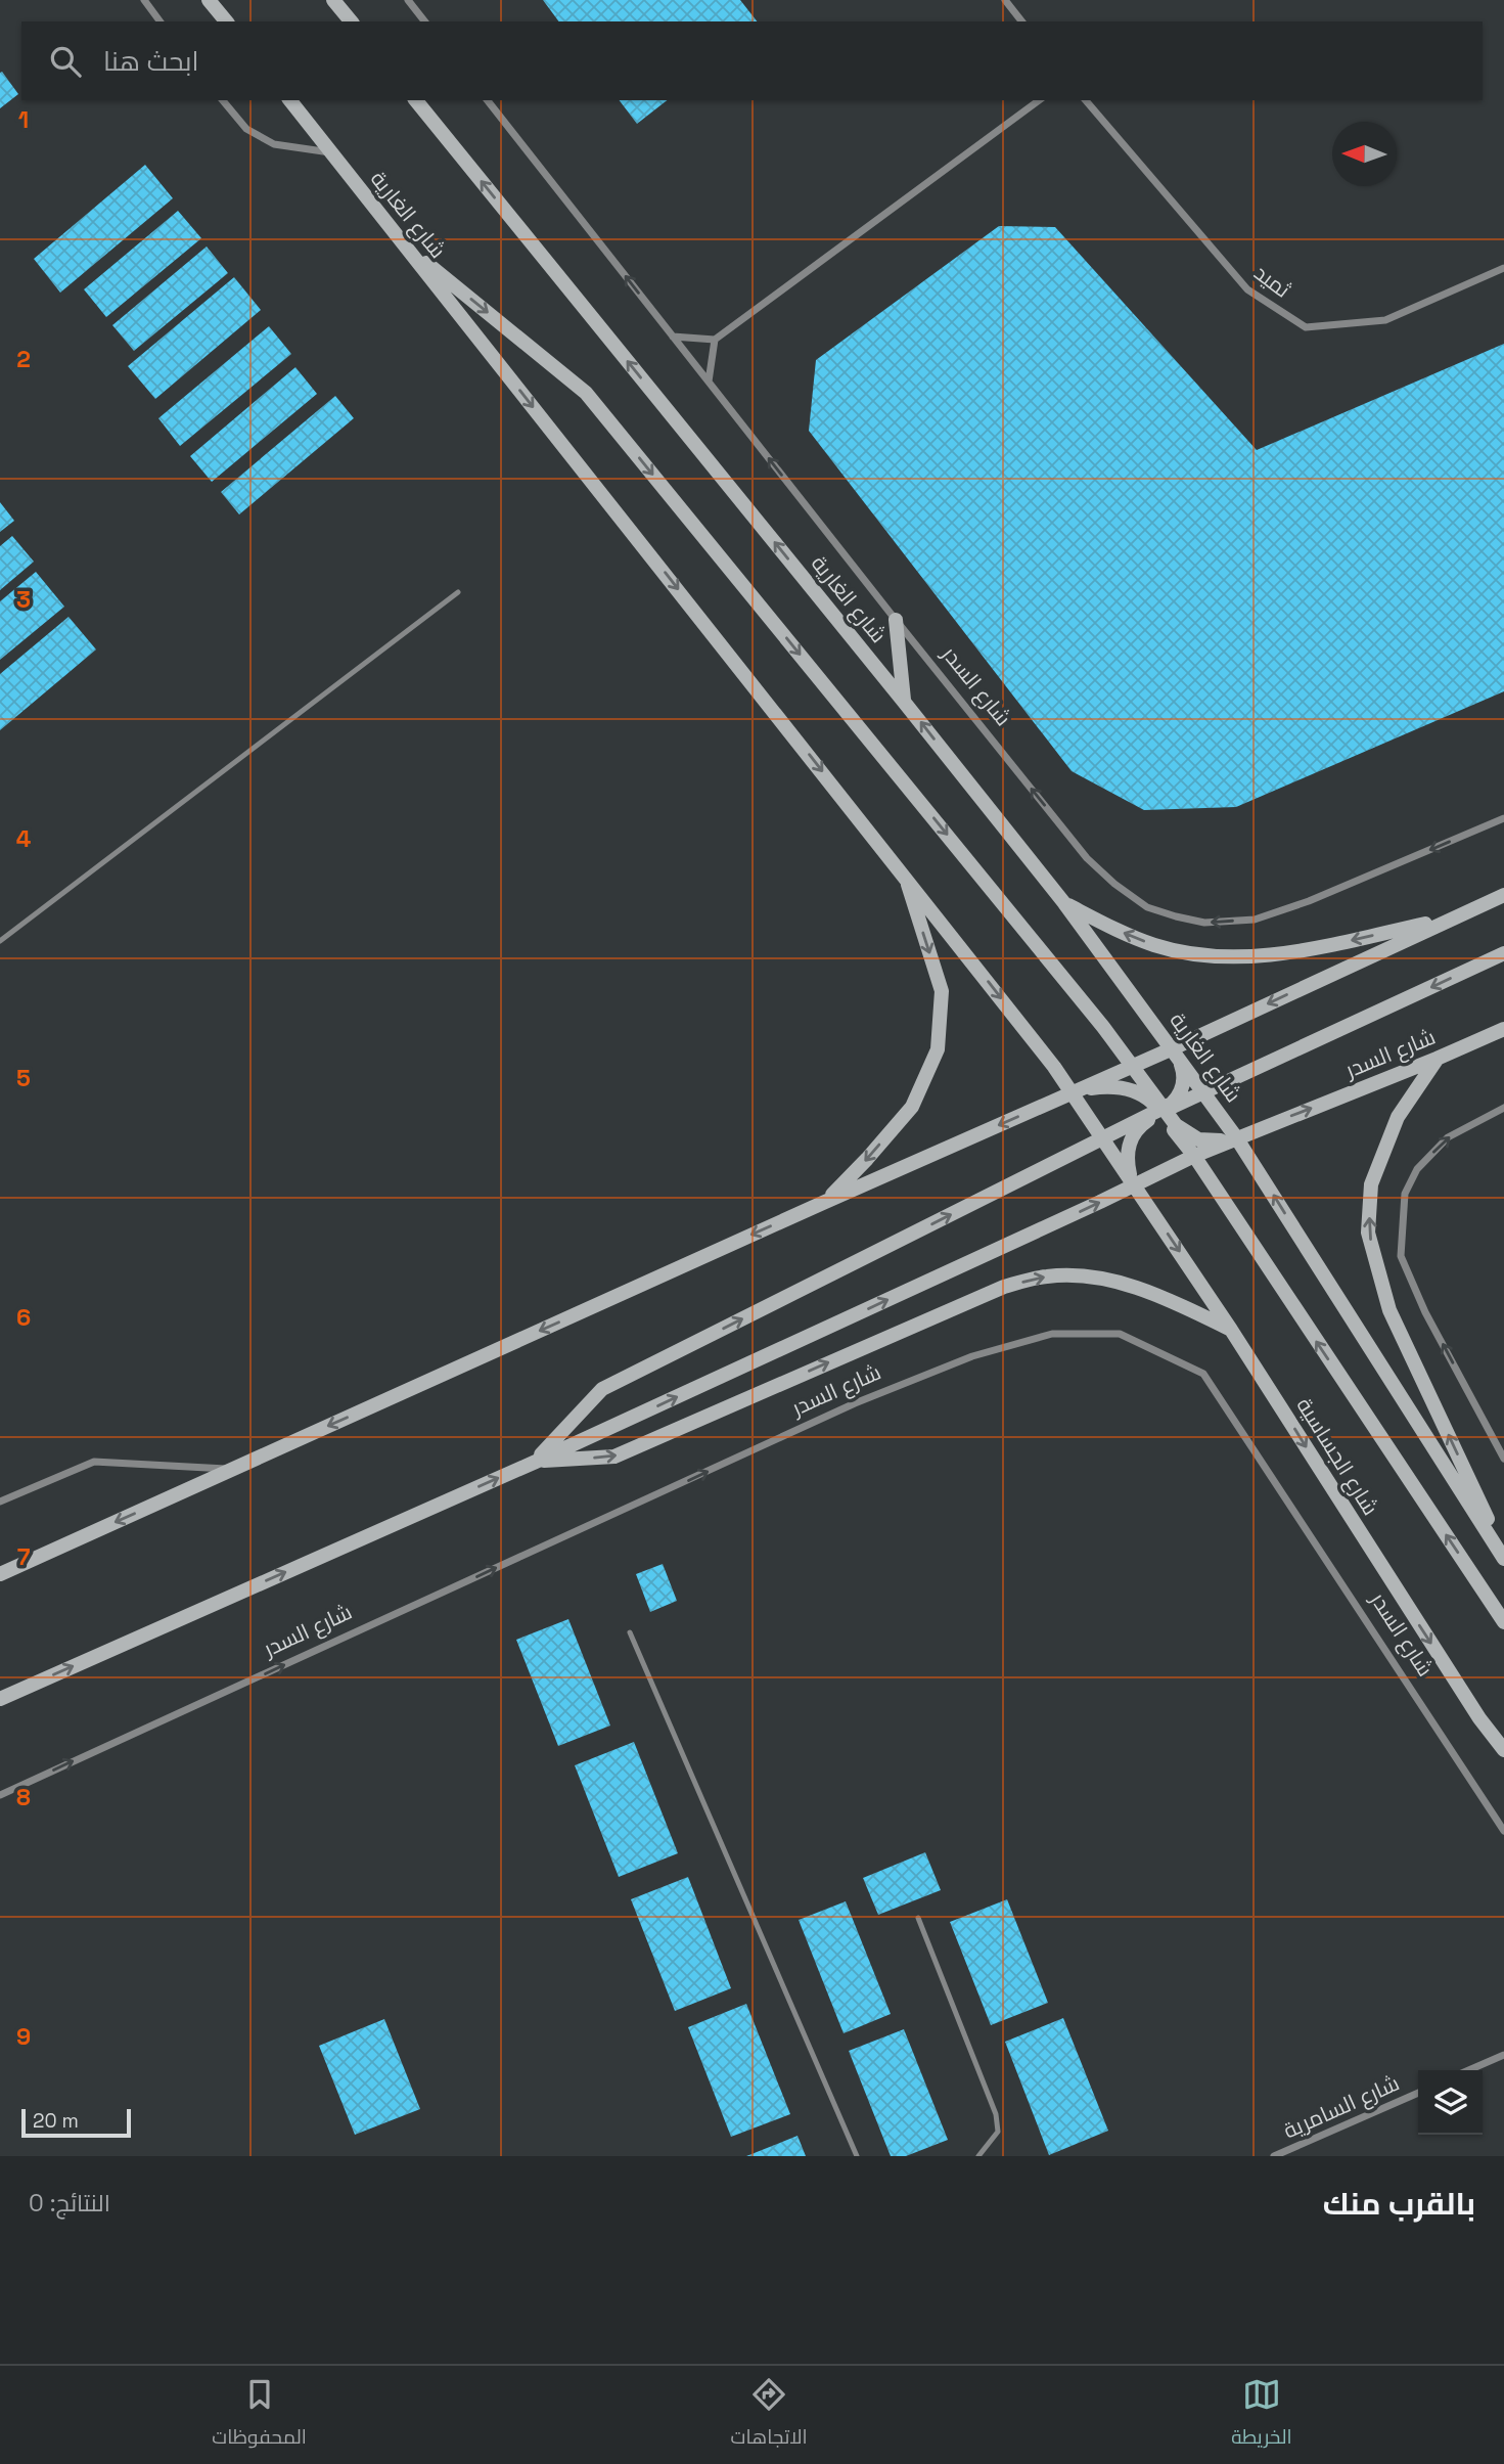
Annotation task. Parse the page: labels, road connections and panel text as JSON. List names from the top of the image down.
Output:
{
  "streets": {
    "main road": ["شارع الغارية", "شارع السدر", "شارع الجساسية"],
    "street": ["ثميد", "شارع السامرية"]
  },
  "crossings": [
    ["شارع الغارية", "شارع السدر"],
    ["شارع الغارية", "شارع الجساسية"],
    ["شارع السدر", "شارع الجساسية"]
  ],
  "scale_bar": "20 m",
  "north": "left",
  "page": {
    "search": "ابحث هنا",
    "scale": "20 m",
    "heading": ["بالقرب منك", "النتائج: 0"],
    "nav": ["الخريطة", "الاتجاهات", "المحفوظات"]
  },
  "grid": {
    "rows": [
      "1",
      "2",
      "3",
      "4",
      "5",
      "6",
      "7",
      "8",
      "9"
    ]
  }
}
